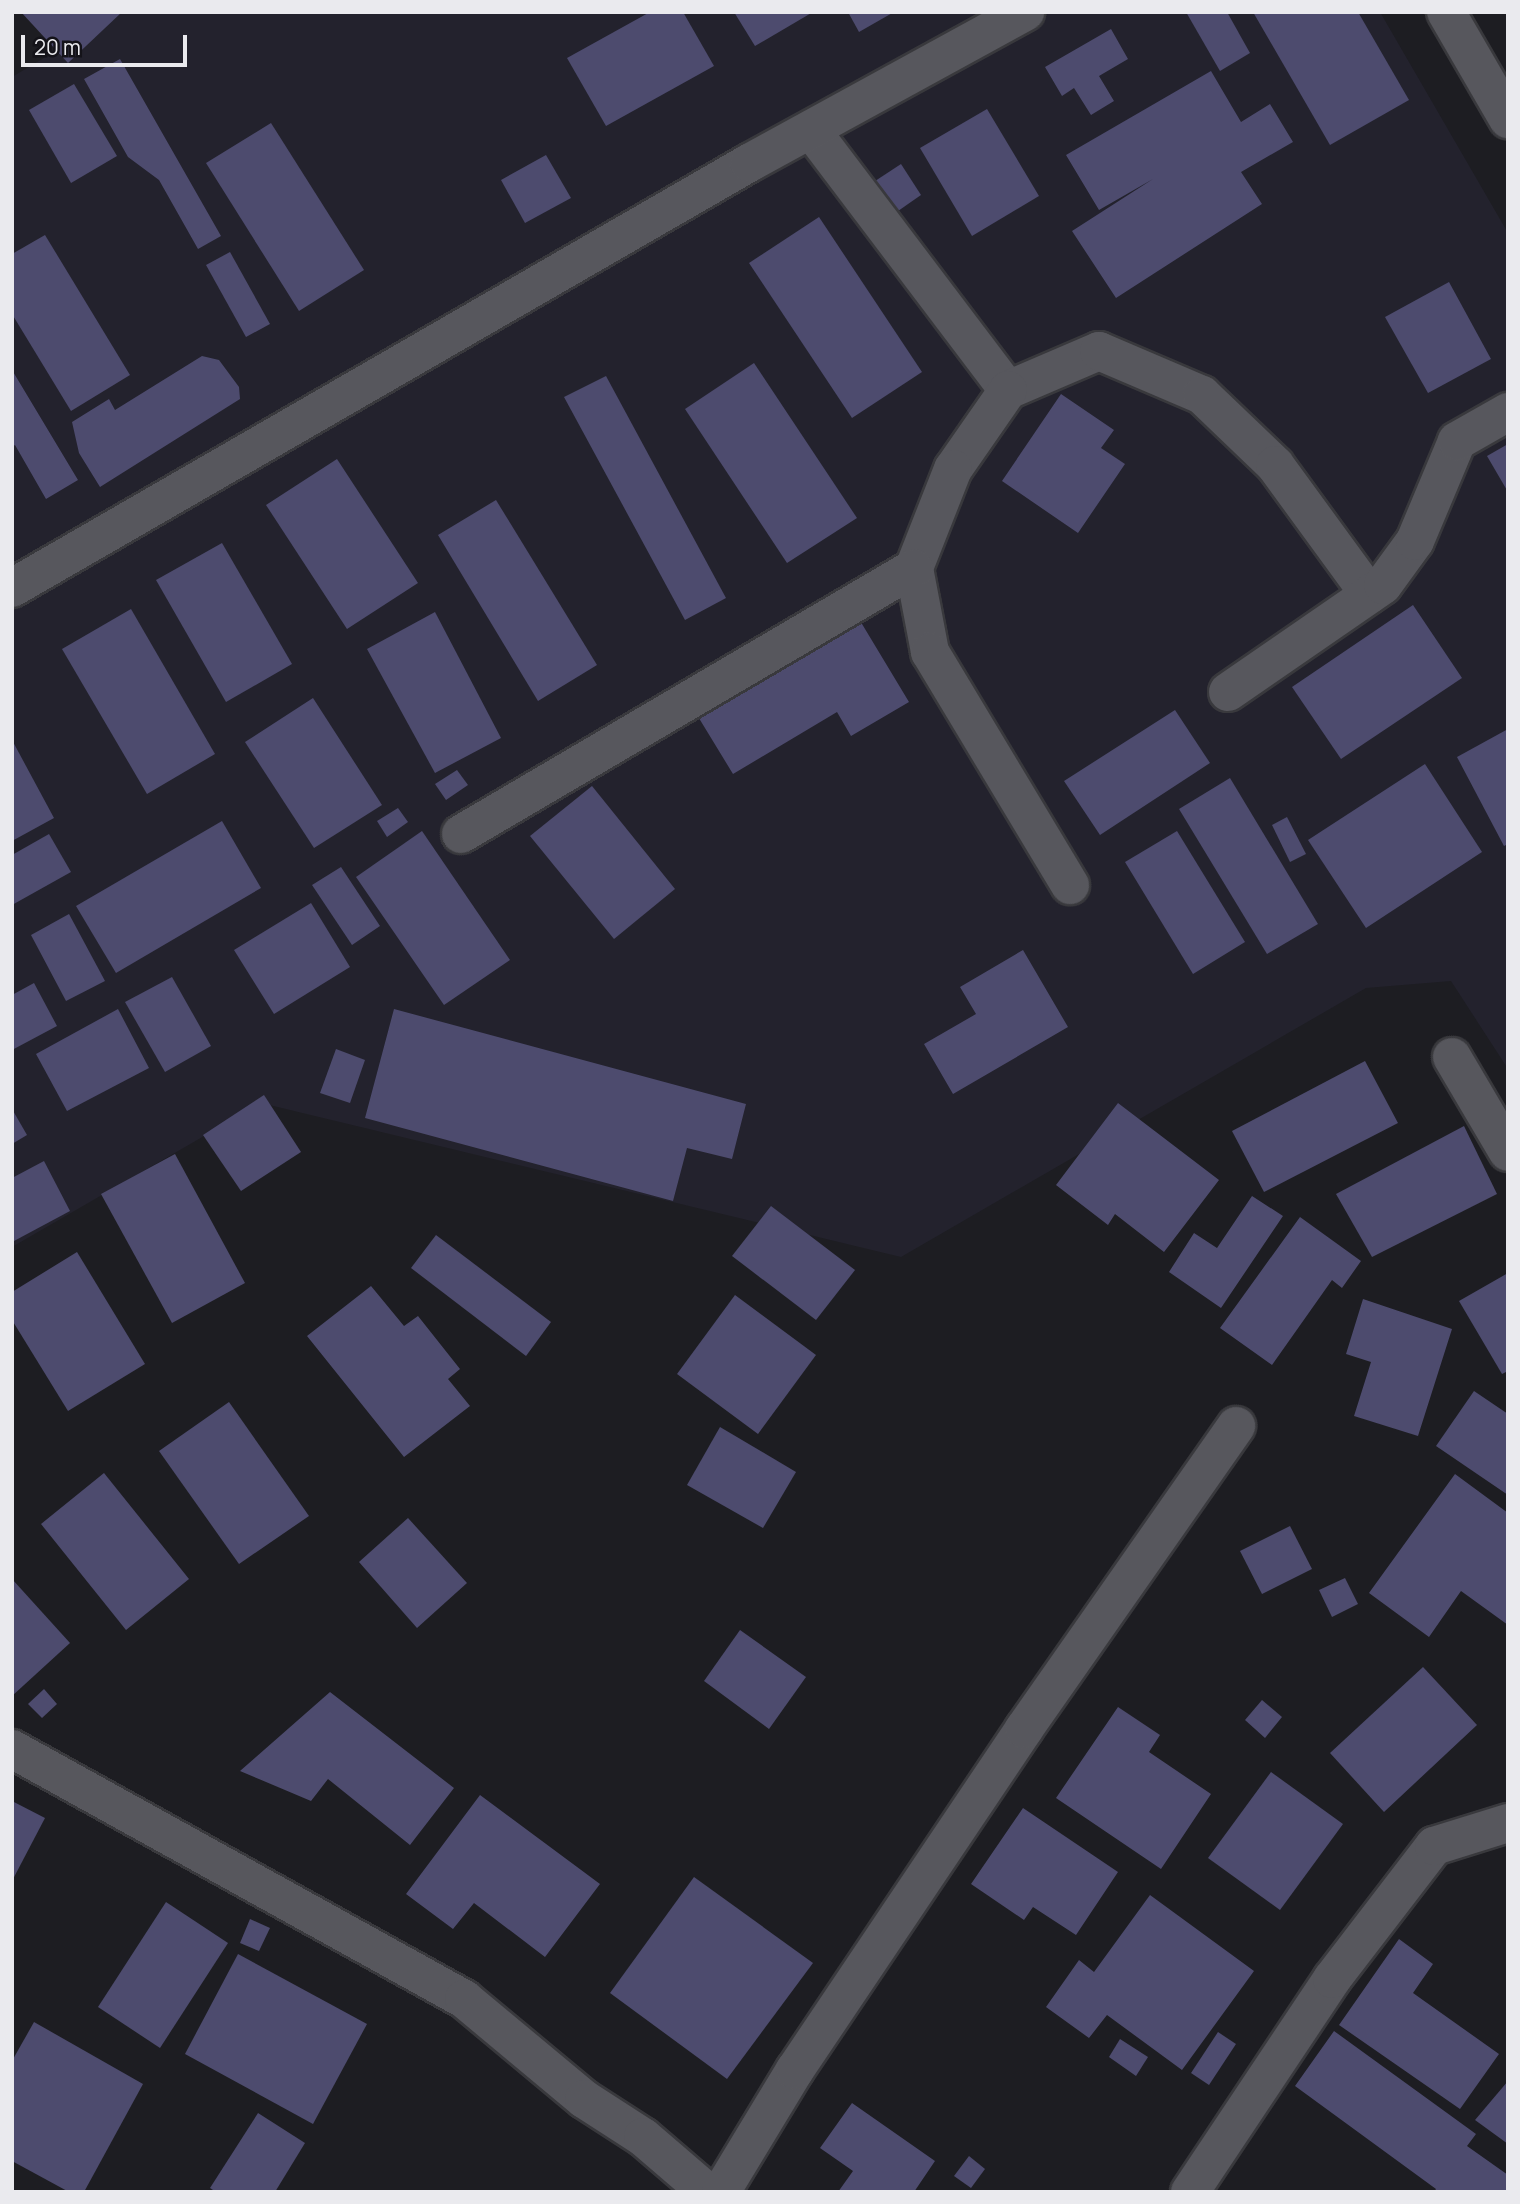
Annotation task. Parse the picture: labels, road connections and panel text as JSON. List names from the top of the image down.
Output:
{
  "scale_bar": "20 m"
}
